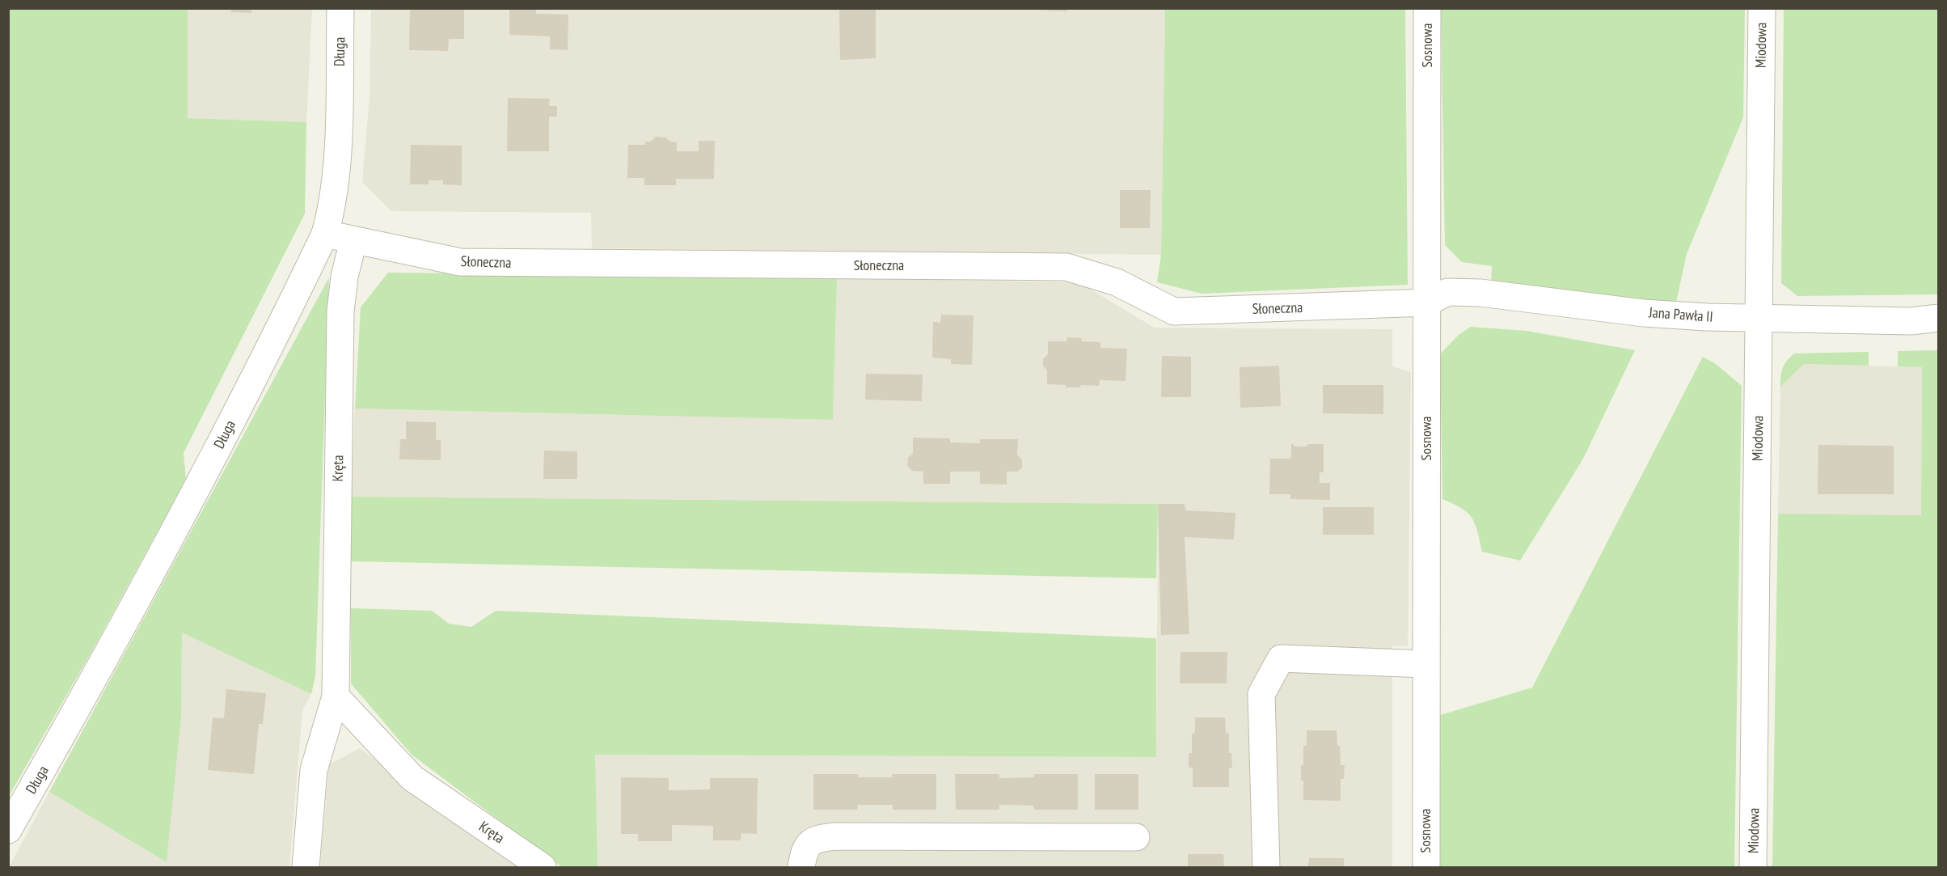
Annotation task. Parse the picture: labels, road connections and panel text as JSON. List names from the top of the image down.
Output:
{
  "streets": {
    "street": [
      "Sosnowa",
      "Miodowa",
      "Długa",
      "Słoneczna",
      "Jana Pawła II",
      "Kręta"
    ]
  },
  "crossings": [
    ["Sosnowa", "Słoneczna"],
    ["Sosnowa", "Jana Pawła II"],
    ["Miodowa", "Jana Pawła II"],
    ["Długa", "Słoneczna"],
    ["Słoneczna", "Jana Pawła II"],
    ["Słoneczna", "Kręta"]
  ]
}
